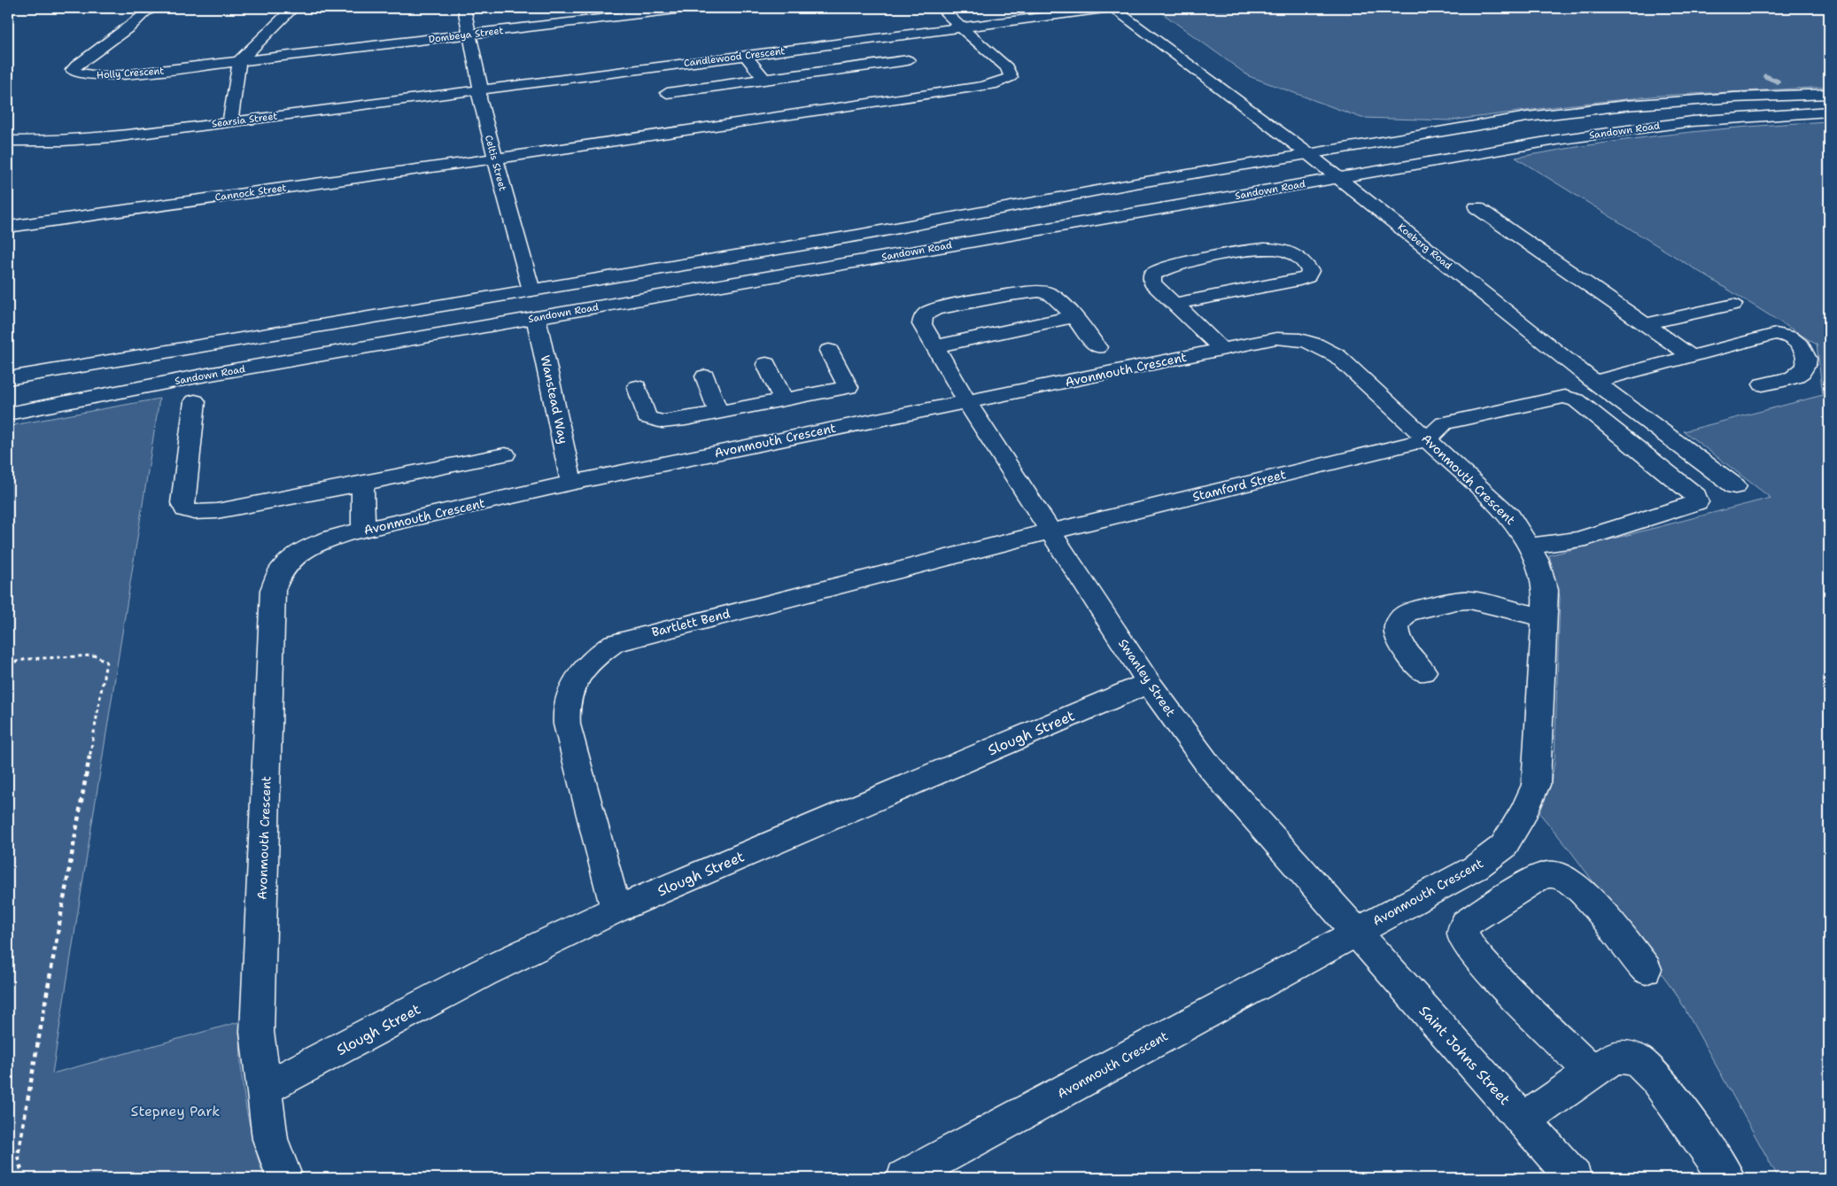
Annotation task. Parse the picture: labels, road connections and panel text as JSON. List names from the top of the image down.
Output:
{
  "streets": {
    "street": [
      "Dombeya Street",
      "Candlewood Crescent",
      "Holly Crescent",
      "Searsia Street",
      "Sandown Road",
      "Celtis Street",
      "Cannock Street",
      "Koeberg Road",
      "Avonmouth Crescent",
      "Wanstead Way",
      "Stamford Street",
      "Bartlett Bend",
      "Swanley Street",
      "Slough Street",
      "Saint Johns Street"
    ]
  },
  "crossings": [
    ["Dombeya Street", "Holly Crescent"],
    ["Dombeya Street", "Celtis Street"],
    ["Candlewood Crescent", "Searsia Street"],
    ["Candlewood Crescent", "Celtis Street"],
    ["Candlewood Crescent", "Cannock Street"],
    ["Candlewood Crescent", "Koeberg Road"],
    ["Searsia Street", "Celtis Street"],
    ["Sandown Road", "Celtis Street"],
    ["Sandown Road", "Koeberg Road"],
    ["Sandown Road", "Wanstead Way"],
    ["Celtis Street", "Cannock Street"],
    ["Avonmouth Crescent", "Wanstead Way"],
    ["Avonmouth Crescent", "Stamford Street"],
    ["Avonmouth Crescent", "Swanley Street"],
    ["Avonmouth Crescent", "Slough Street"],
    ["Avonmouth Crescent", "Saint Johns Street"],
    ["Stamford Street", "Bartlett Bend"],
    ["Stamford Street", "Swanley Street"],
    ["Bartlett Bend", "Swanley Street"],
    ["Bartlett Bend", "Slough Street"],
    ["Swanley Street", "Slough Street"],
    ["Swanley Street", "Saint Johns Street"]
  ],
  "parks": ["Stepney Park"]
}
